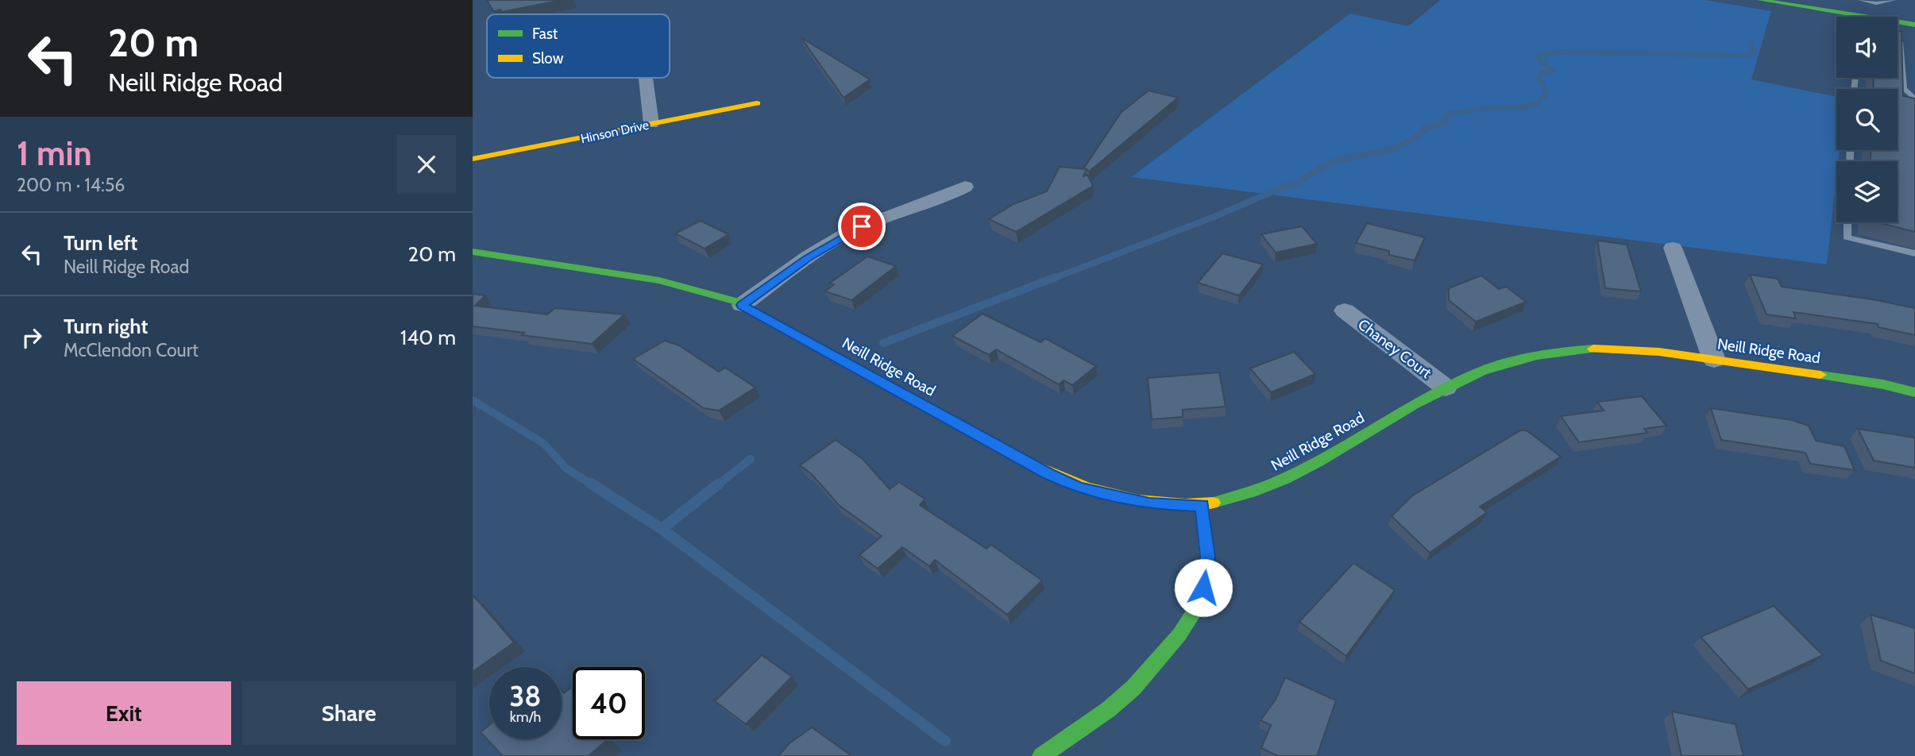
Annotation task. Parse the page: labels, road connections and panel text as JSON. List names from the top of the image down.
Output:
{
  "streets": {
    "street": ["Hinson Drive", "Chaney Court", "Neill Ridge Road"]
  },
  "crossings": [
    ["Chaney Court", "Neill Ridge Road"]
  ],
  "legend": ["Fast", "Slow"],
  "page": {
    "turn": ["20 m", "Neill Ridge Road"],
    "heading": ["1 min", "200 m · 14:56"],
    "list": [
      {
        "name": "Turn left",
        "note": "Neill Ridge Road",
        "value": "20 m"
      },
      {
        "name": "Turn right",
        "note": "McClendon Court",
        "value": "140 m"
      }
    ],
    "speed": "38 km/h",
    "limit": "40",
    "buttons": ["Exit", "Share"]
  }
}
